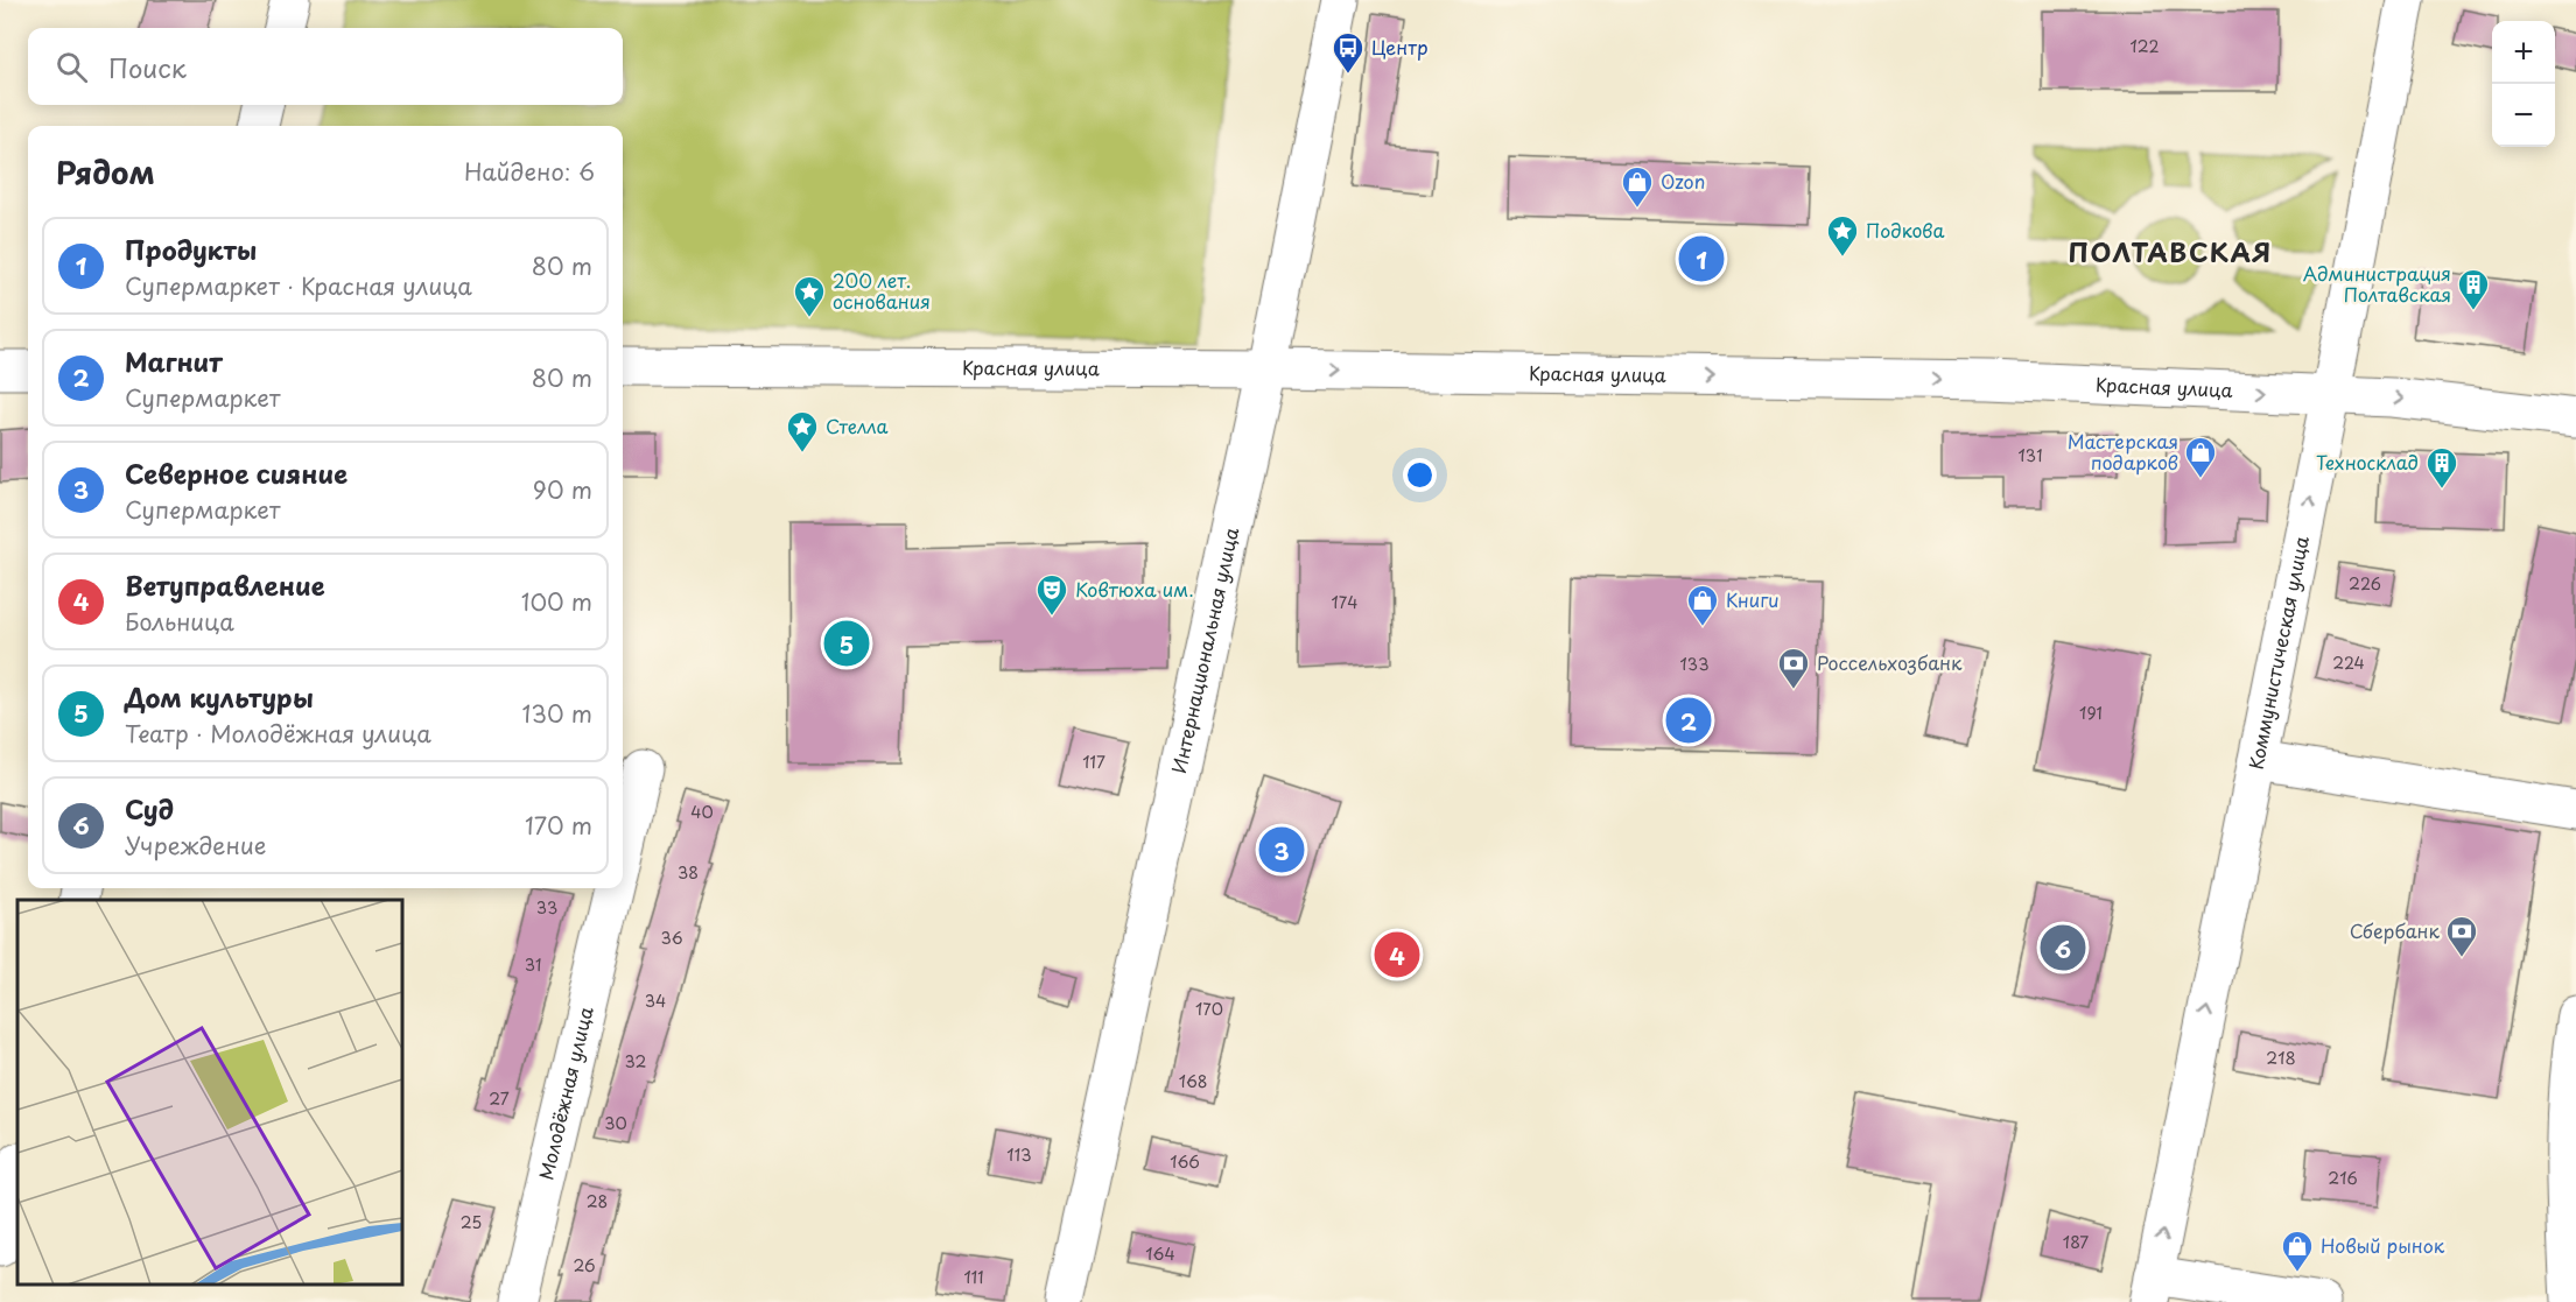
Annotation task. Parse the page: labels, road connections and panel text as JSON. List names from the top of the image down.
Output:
{
  "streets": {
    "street": [
      "Красная улица",
      "Интернациональная улица",
      "Коммунистическая улица",
      "Молодёжная улица"
    ]
  },
  "crossings": [
    ["Красная улица", "Интернациональная улица"],
    ["Красная улица", "Коммунистическая улица"]
  ],
  "one_way": ["Красная улица", "Коммунистическая улица"],
  "districts": ["ПОЛТАВСКАЯ"],
  "places": {
    "bus stop": ["Центр"],
    "shop": [
      "Ozon",
      "Мастерская подарков",
      "Книги",
      "Новый рынок"
    ],
    "place": ["Подкова", "200 лет. основания", "Стелла"],
    "building": ["Администрация Полтавская", "Техносклад"],
    "theatre": ["Ковтюха им."],
    "bank": ["Россельхозбанк", "Сбербанк"]
  },
  "house_numbers": [
    "122",
    "131",
    "226",
    "174",
    "224",
    "133",
    "191",
    "117",
    "40",
    "38",
    "33",
    "36",
    "31",
    "34",
    "170",
    "218",
    "32",
    "168",
    "27",
    "30",
    "113",
    "166",
    "216",
    "28",
    "25",
    "187",
    "164",
    "26",
    "111"
  ],
  "page": {
    "map_buttons": ["+", "−"],
    "search": "Поиск",
    "heading": ["Рядом", "Найдено: 6"],
    "list": [
      {
        "mark": "1",
        "name": "Продукты",
        "note": "Супермаркет · Красная улица",
        "value": "80 m"
      },
      {
        "mark": "2",
        "name": "Магнит",
        "note": "Супермаркет",
        "value": "80 m"
      },
      {
        "mark": "3",
        "name": "Северное сияние",
        "note": "Супермаркет",
        "value": "90 m"
      },
      {
        "mark": "4",
        "name": "Ветуправление",
        "note": "Больница",
        "value": "100 m"
      },
      {
        "mark": "5",
        "name": "Дом культуры",
        "note": "Театр · Молодёжная улица",
        "value": "130 m"
      },
      {
        "mark": "6",
        "name": "Суд",
        "note": "Учреждение",
        "value": "170 m"
      }
    ],
    "pins": [
      "1",
      "5",
      "2",
      "3",
      "6",
      "4"
    ]
  }
}
